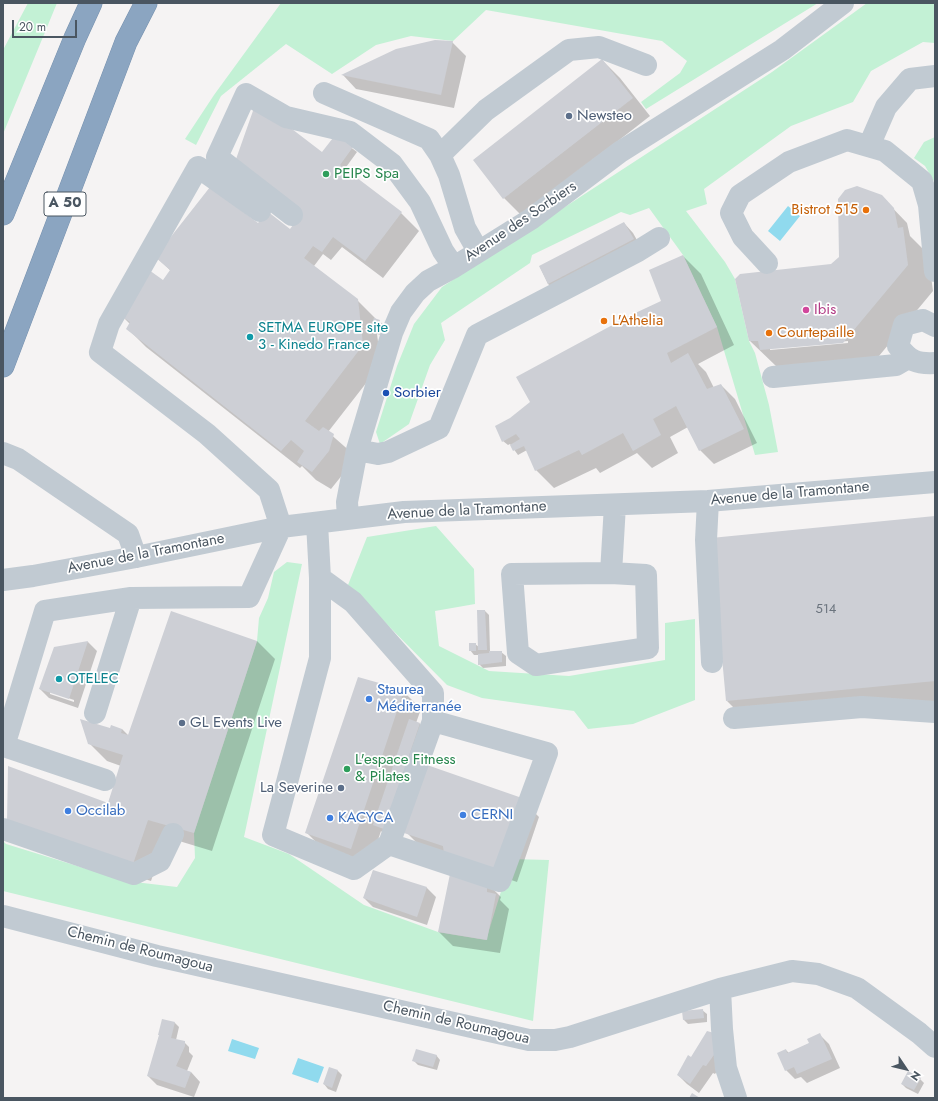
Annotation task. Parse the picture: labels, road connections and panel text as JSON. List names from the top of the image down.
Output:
{
  "streets": {
    "highway": ["A 50"],
    "street": ["Avenue des Sorbiers", "Avenue de la Tramontane", "Chemin de Roumagoua"]
  },
  "crossings": [
    ["Avenue des Sorbiers", "Avenue de la Tramontane"]
  ],
  "places": [
    "Newsteo",
    "PEIPS Spa",
    "Bistrot 515",
    "Ibis",
    "L'Athelia",
    "Courtepaille",
    "SETMA EUROPE site 3 - Kinedo France",
    "Sorbier",
    "OTELEC",
    "Staurea Méditerranée",
    "GL Events Live",
    "L'espace Fitness & Pilates",
    "La Severine",
    "Occilab",
    "CERNI",
    "KACYCA"
  ],
  "house_numbers": ["514"],
  "scale_bar": "20 m",
  "north": "bottom right"
}
